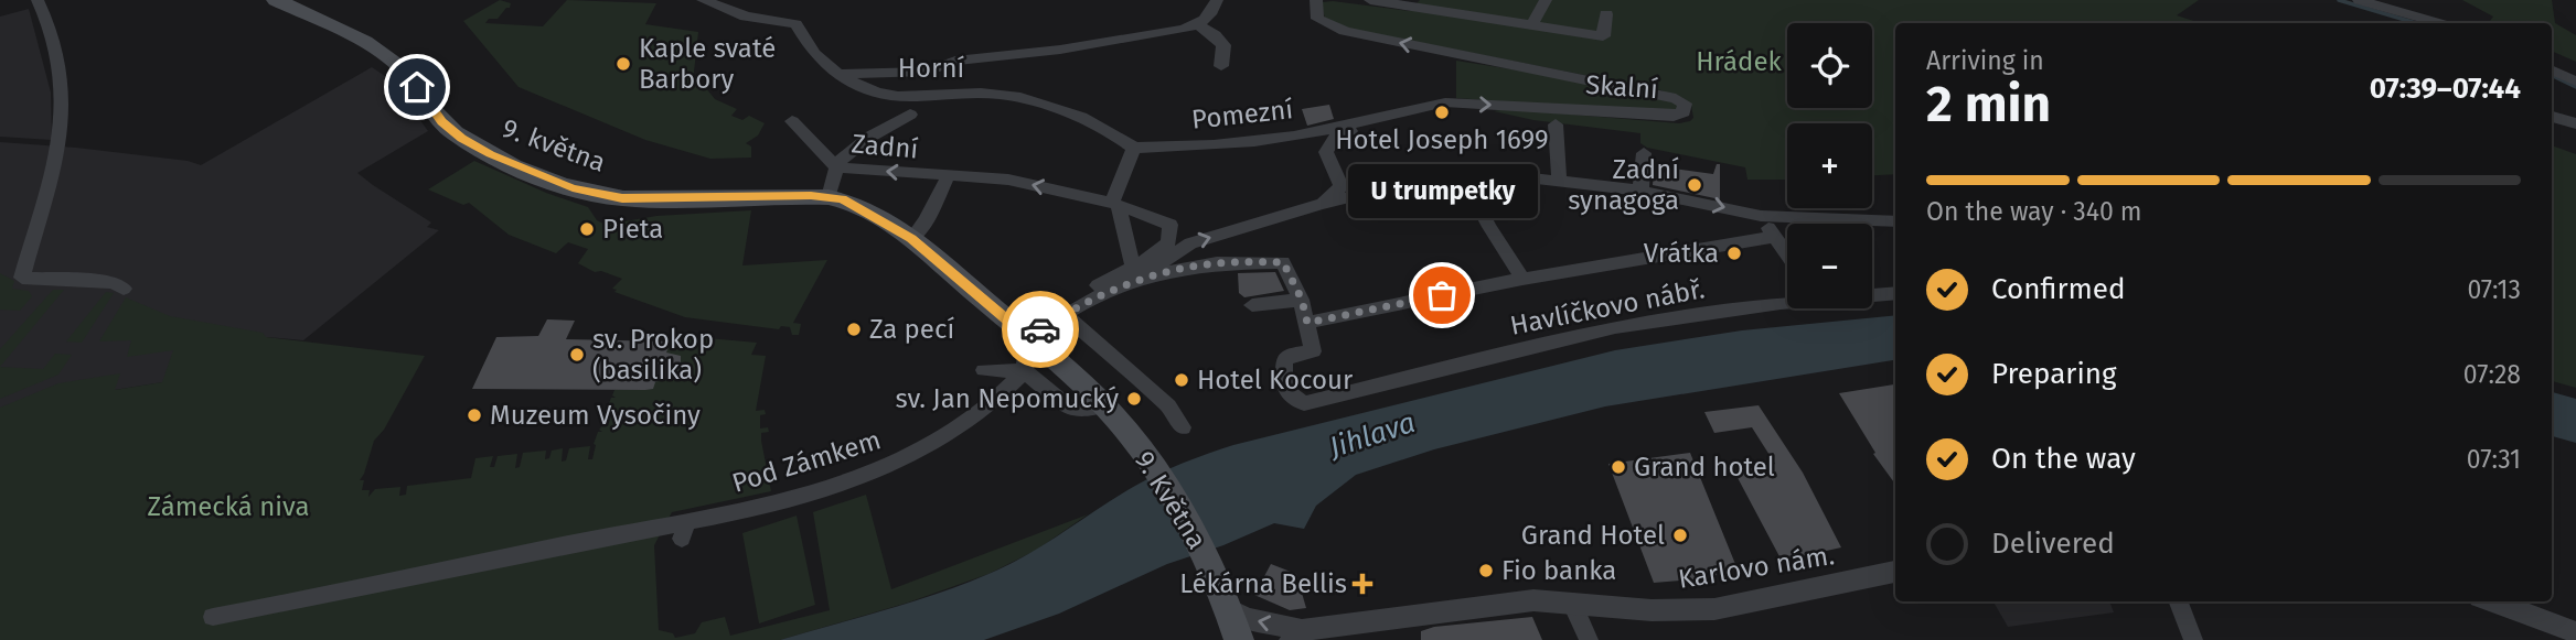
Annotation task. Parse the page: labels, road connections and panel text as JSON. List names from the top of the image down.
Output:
{
  "streets": {
    "main road": ["9. května", "9. Května"],
    "street": [
      "Horní",
      "Skalní",
      "Pomezní",
      "Zadní",
      "Havlíčkovo nábř.",
      "Pod Zámkem",
      "Karlovo nám."
    ]
  },
  "crossings": [
    ["Horní", "Pomezní"],
    ["Horní", "Zadní"],
    ["Skalní", "Pomezní"],
    ["9. května", "Zadní"],
    ["9. května", "Pod Zámkem"],
    ["9. května", "9. Května"],
    ["Zadní", "Pod Zámkem"],
    ["Pod Zámkem", "9. Května"],
    ["9. Května", "Karlovo nám."]
  ],
  "water": ["Jihlava"],
  "parks": ["Hrádek", "Zámecká niva"],
  "places": {
    "other": [
      "Kaple svaté Barbory",
      "Hotel Joseph 1699",
      "Zadní synagoga",
      "Pieta",
      "Vrátka",
      "U trumpetky",
      "Za pecí",
      "sv. Prokop (basilika)",
      "Hotel Kocour",
      "sv. Jan Nepomucký",
      "Muzeum Vysočiny",
      "Grand hotel",
      "Grand Hotel",
      "Fio banka"
    ],
    "health": ["Lékárna Bellis"]
  },
  "page": {
    "map_buttons": ["+", "−"],
    "heading": ["2 min", "Arriving in", "07:39–07:44"],
    "bar": "On the way · 340 m",
    "bubble": "U trumpetky",
    "list": [
      ["Confirmed", "07:13"],
      ["Preparing", "07:28"],
      ["On the way", "07:31"],
      "Delivered"
    ]
  }
}
